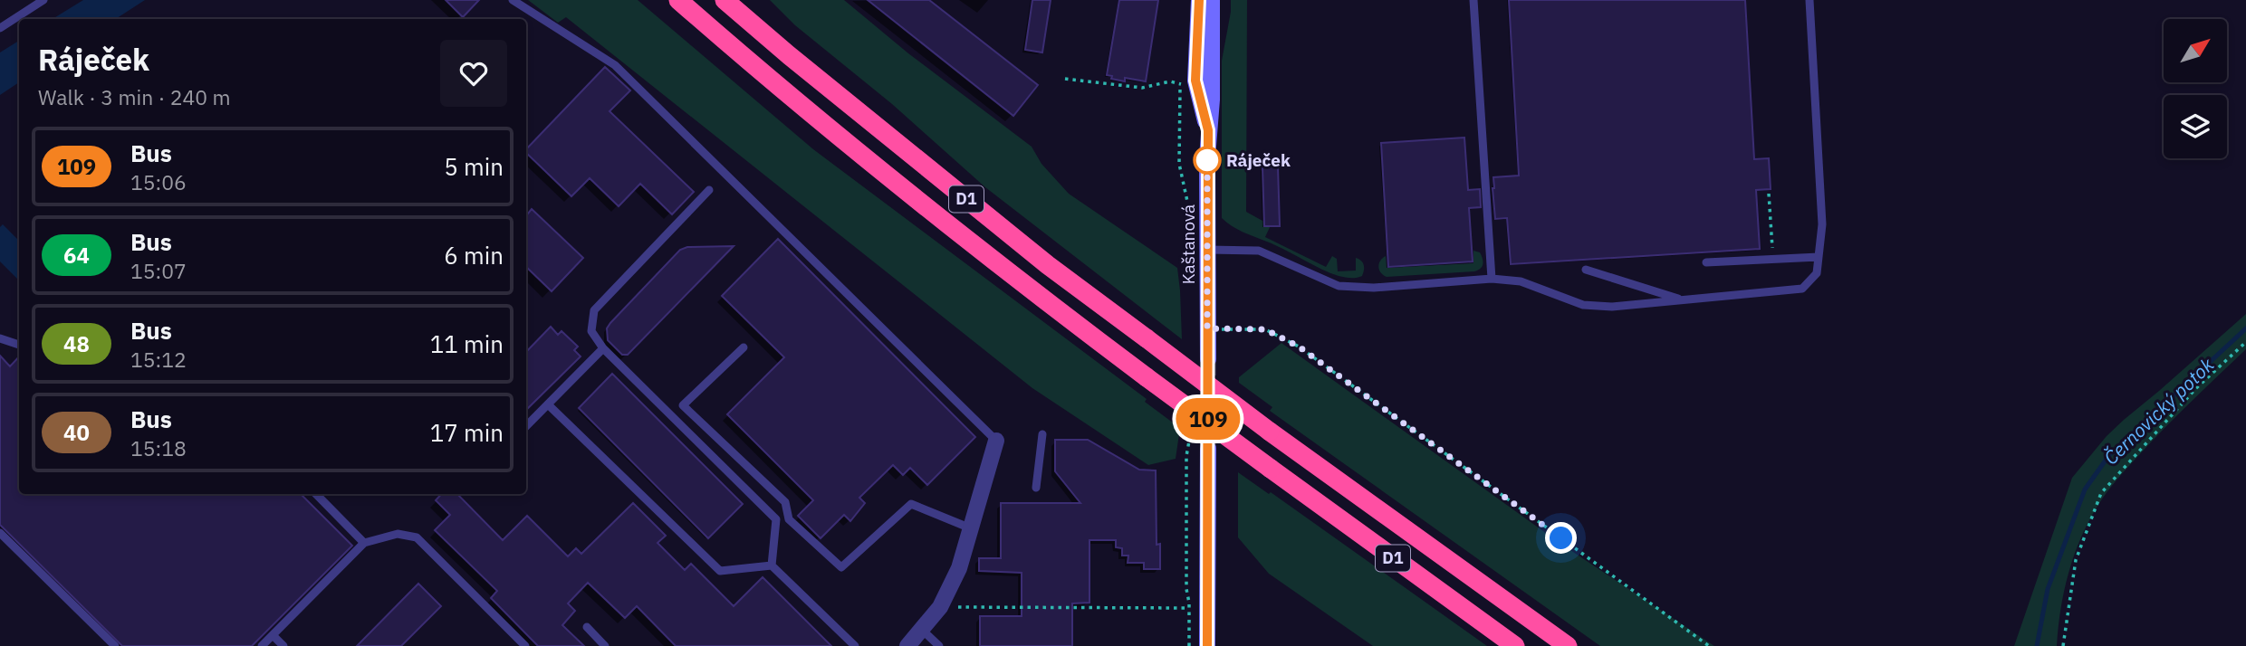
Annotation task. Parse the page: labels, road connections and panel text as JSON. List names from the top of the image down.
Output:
{
  "streets": {
    "highway": ["D1"],
    "main road": ["Kaštanová"]
  },
  "water": ["Černovický potok"],
  "places": ["Ráječek"],
  "lines": ["bus line 109"],
  "north": "top right",
  "page": {
    "on_map": "109",
    "heading": ["Ráječek", "Walk · 3 min · 240 m"],
    "list": [
      {
        "mark": "109",
        "name": "Bus",
        "note": "15:06",
        "value": "5 min"
      },
      {
        "mark": "64",
        "name": "Bus",
        "note": "15:07",
        "value": "6 min"
      },
      {
        "mark": "48",
        "name": "Bus",
        "note": "15:12",
        "value": "11 min"
      },
      {
        "mark": "40",
        "name": "Bus",
        "note": "15:18",
        "value": "17 min"
      }
    ]
  }
}
